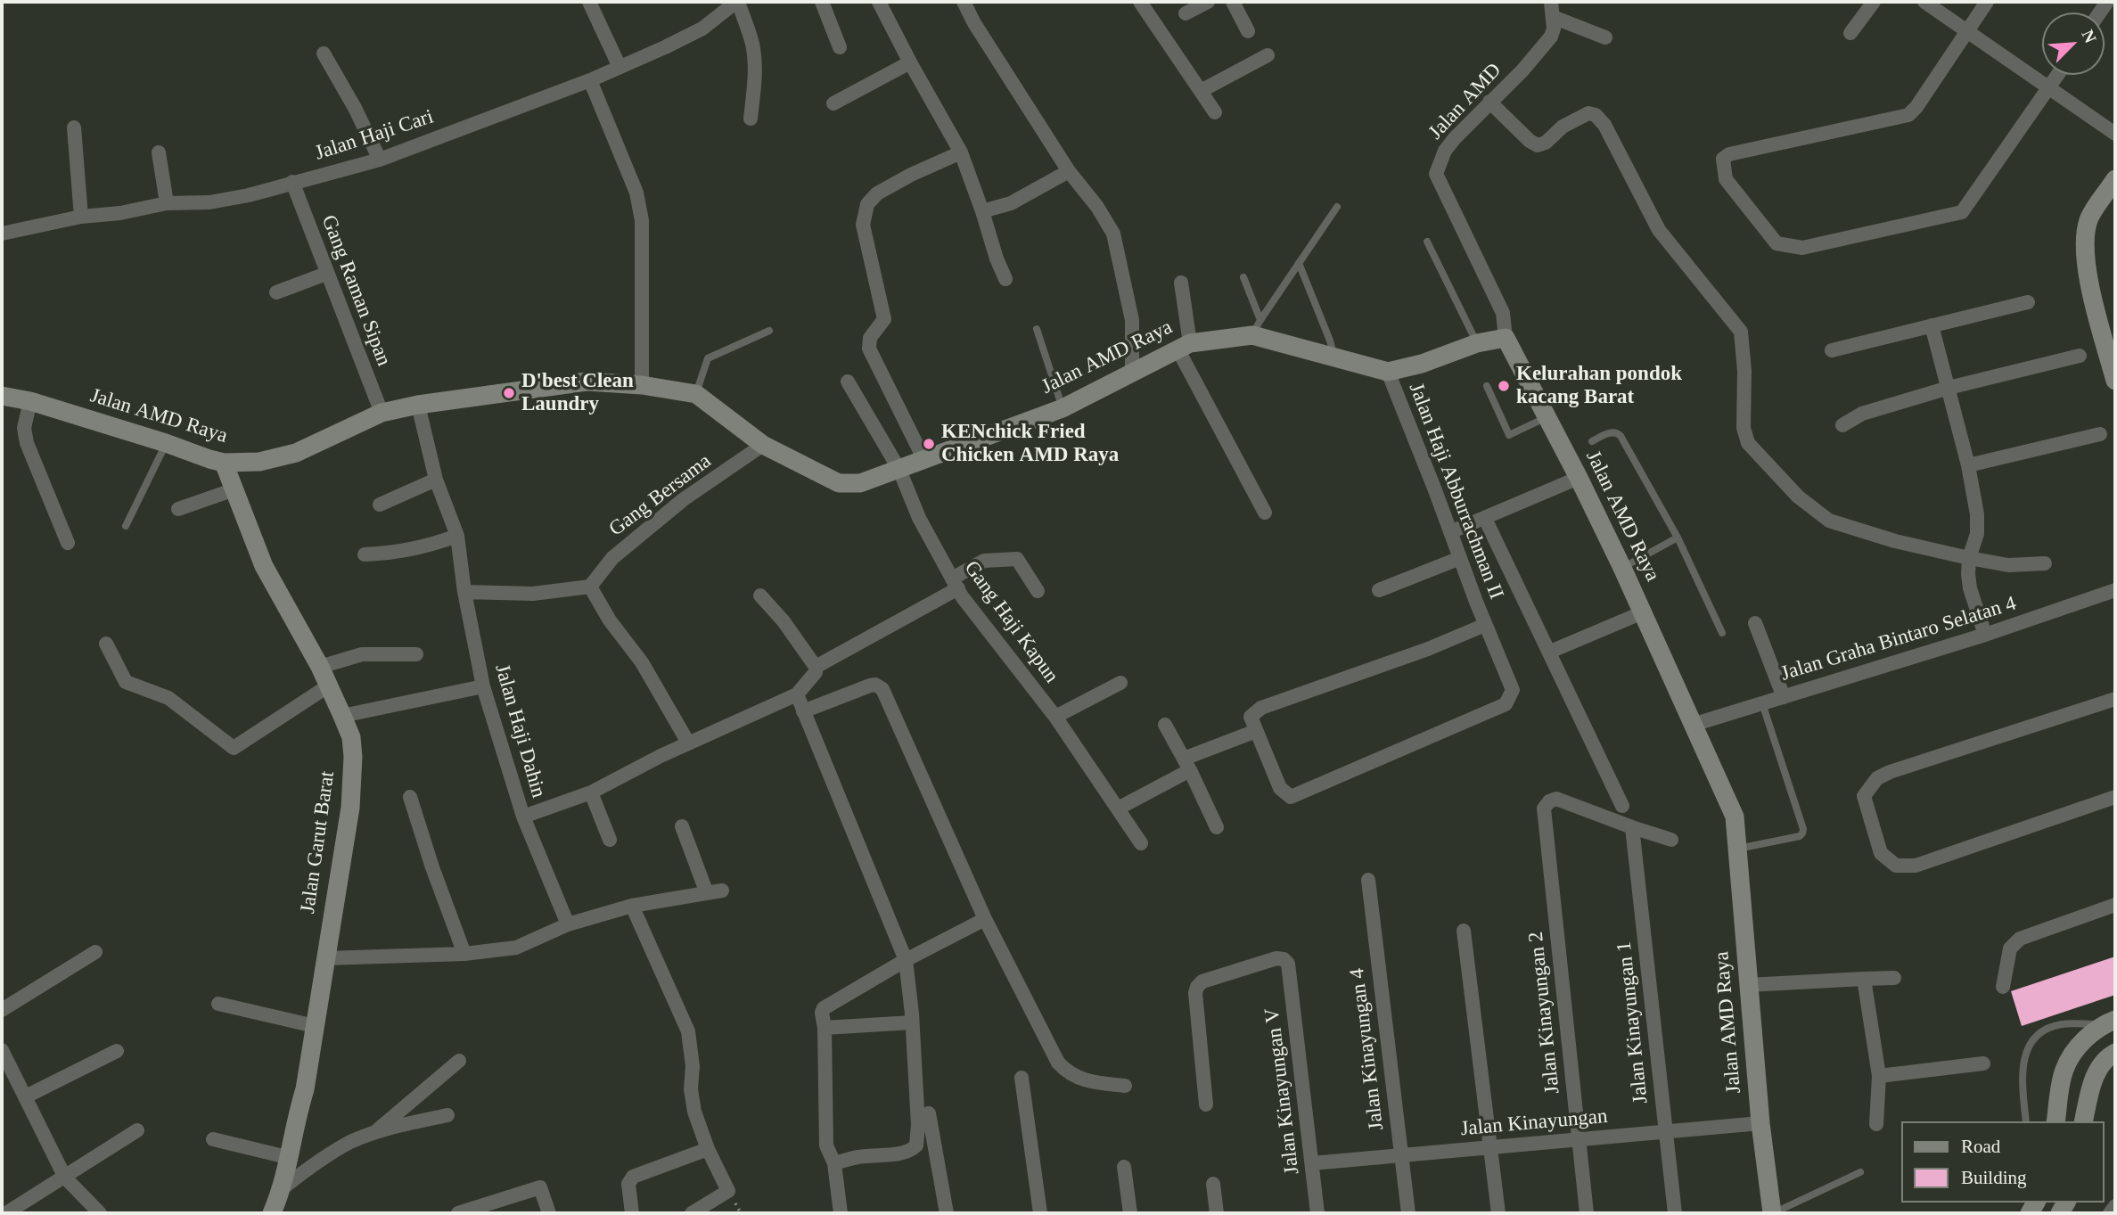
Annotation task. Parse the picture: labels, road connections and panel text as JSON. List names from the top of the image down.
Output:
{
  "streets": {
    "street": [
      "Jalan AMD",
      "Jalan Haji Cari",
      "Gang Raman Sipan",
      "Jalan AMD Raya",
      "Jalan Haji Abburrachman II",
      "Gang Bersama",
      "Gang Haji Kapun",
      "Jalan Graha Bintaro Selatan 4",
      "Jalan Haji Dahin",
      "Jalan Garut Barat",
      "Jalan Kinayungan 2",
      "Jalan Kinayungan 1",
      "Jalan Kinayungan 4",
      "Jalan Kinayungan V",
      "Jalan Kinayungan"
    ]
  },
  "crossings": [
    ["Jalan AMD", "Jalan AMD Raya"],
    ["Jalan Haji Cari", "Gang Raman Sipan"],
    ["Gang Raman Sipan", "Jalan AMD Raya"],
    ["Jalan AMD Raya", "Jalan Haji Abburrachman II"],
    ["Jalan AMD Raya", "Gang Bersama"],
    ["Jalan AMD Raya", "Gang Haji Kapun"],
    ["Jalan AMD Raya", "Jalan Graha Bintaro Selatan 4"],
    ["Jalan AMD Raya", "Jalan Haji Dahin"],
    ["Jalan AMD Raya", "Jalan Garut Barat"],
    ["Jalan AMD Raya", "Jalan Kinayungan"],
    ["Jalan Kinayungan 2", "Jalan Kinayungan 1"],
    ["Jalan Kinayungan 2", "Jalan Kinayungan"],
    ["Jalan Kinayungan 1", "Jalan Kinayungan"],
    ["Jalan Kinayungan 4", "Jalan Kinayungan"],
    ["Jalan Kinayungan V", "Jalan Kinayungan"]
  ],
  "places": ["Kelurahan pondok kacang Barat", "D'best Clean Laundry", "KENchick Fried Chicken AMD Raya"],
  "legend": ["Road", "Building"],
  "north": "top right"
}
